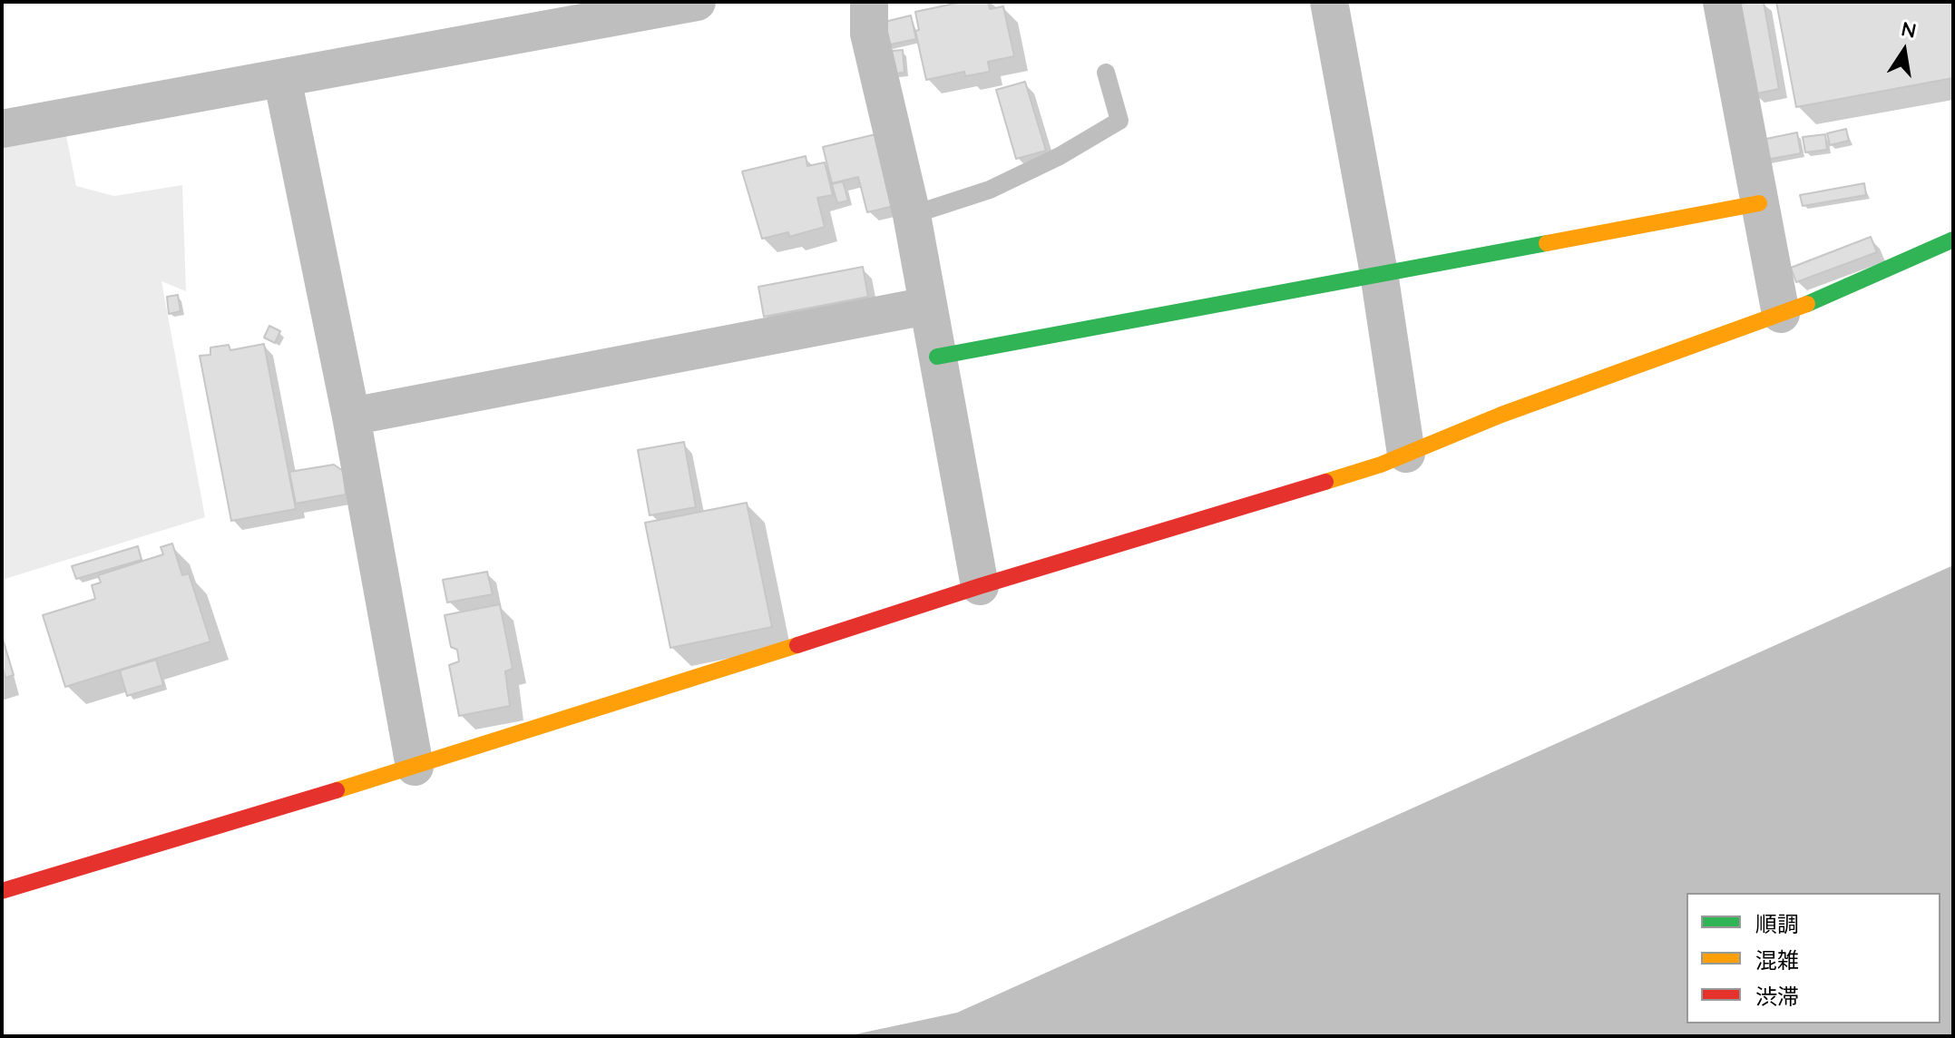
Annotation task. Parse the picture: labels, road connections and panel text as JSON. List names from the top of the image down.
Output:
{
  "legend": ["順調", "混雑", "渋滞"],
  "north": "top"
}
